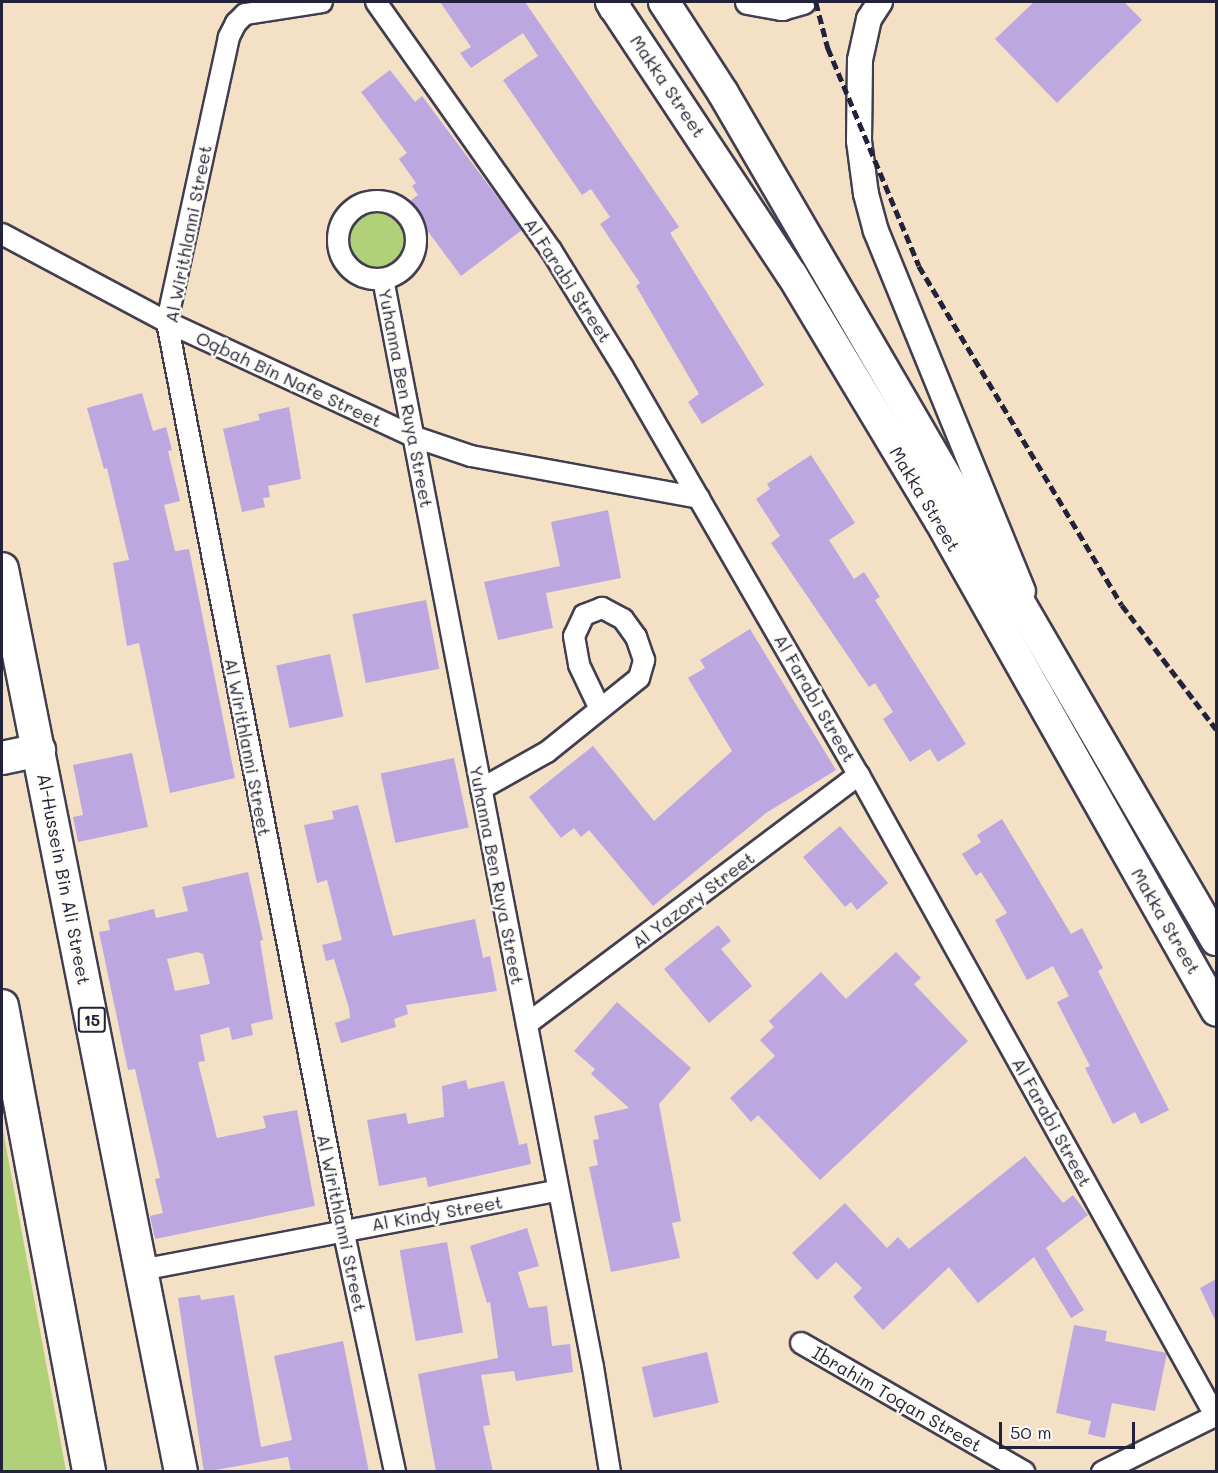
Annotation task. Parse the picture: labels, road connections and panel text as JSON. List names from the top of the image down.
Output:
{
  "streets": {
    "highway": ["Al-Hussein Bin Ali Street", "15"],
    "main road": ["Makka Street"],
    "street": [
      "Al Wirithlanni Street",
      "Al Farabi Street",
      "Oqbah Bin Nafe Street",
      "Yuhanna Ben Ruya Street",
      "Al Yazory Street",
      "Al Kindy Street",
      "Ibrahim Toqan Street"
    ]
  },
  "crossings": [
    ["Al Wirithlanni Street", "Oqbah Bin Nafe Street"],
    ["Al Wirithlanni Street", "Al Kindy Street"],
    ["Al Farabi Street", "Oqbah Bin Nafe Street"],
    ["Al Farabi Street", "Al Yazory Street"],
    ["Oqbah Bin Nafe Street", "Yuhanna Ben Ruya Street"],
    ["Yuhanna Ben Ruya Street", "Al Yazory Street"],
    ["Yuhanna Ben Ruya Street", "Al Kindy Street"],
    ["Al-Hussein Bin Ali Street", "Al Kindy Street"]
  ],
  "scale_bar": "50 m"
}
